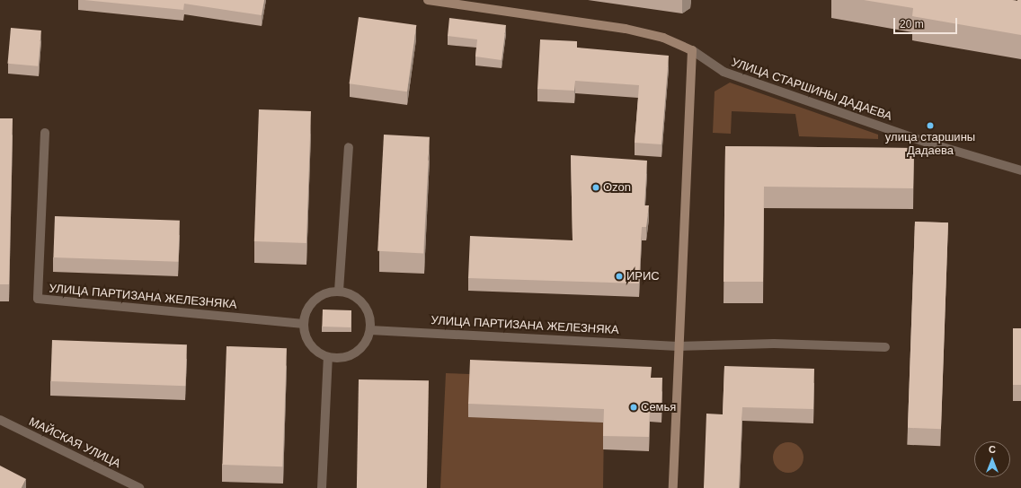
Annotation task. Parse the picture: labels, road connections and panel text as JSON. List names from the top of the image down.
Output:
{
  "streets": {
    "street": ["УЛИЦА СТАРШИНЫ ДАДАЕВА", "УЛИЦА ПАРТИЗАНА ЖЕЛЕЗНЯКА", "МАЙСКАЯ УЛИЦА"]
  },
  "places": [
    "улица старшины Дадаева",
    "Ozon",
    "ИРИС",
    "Семья"
  ],
  "scale_bar": "20 m",
  "north": "top"
}
